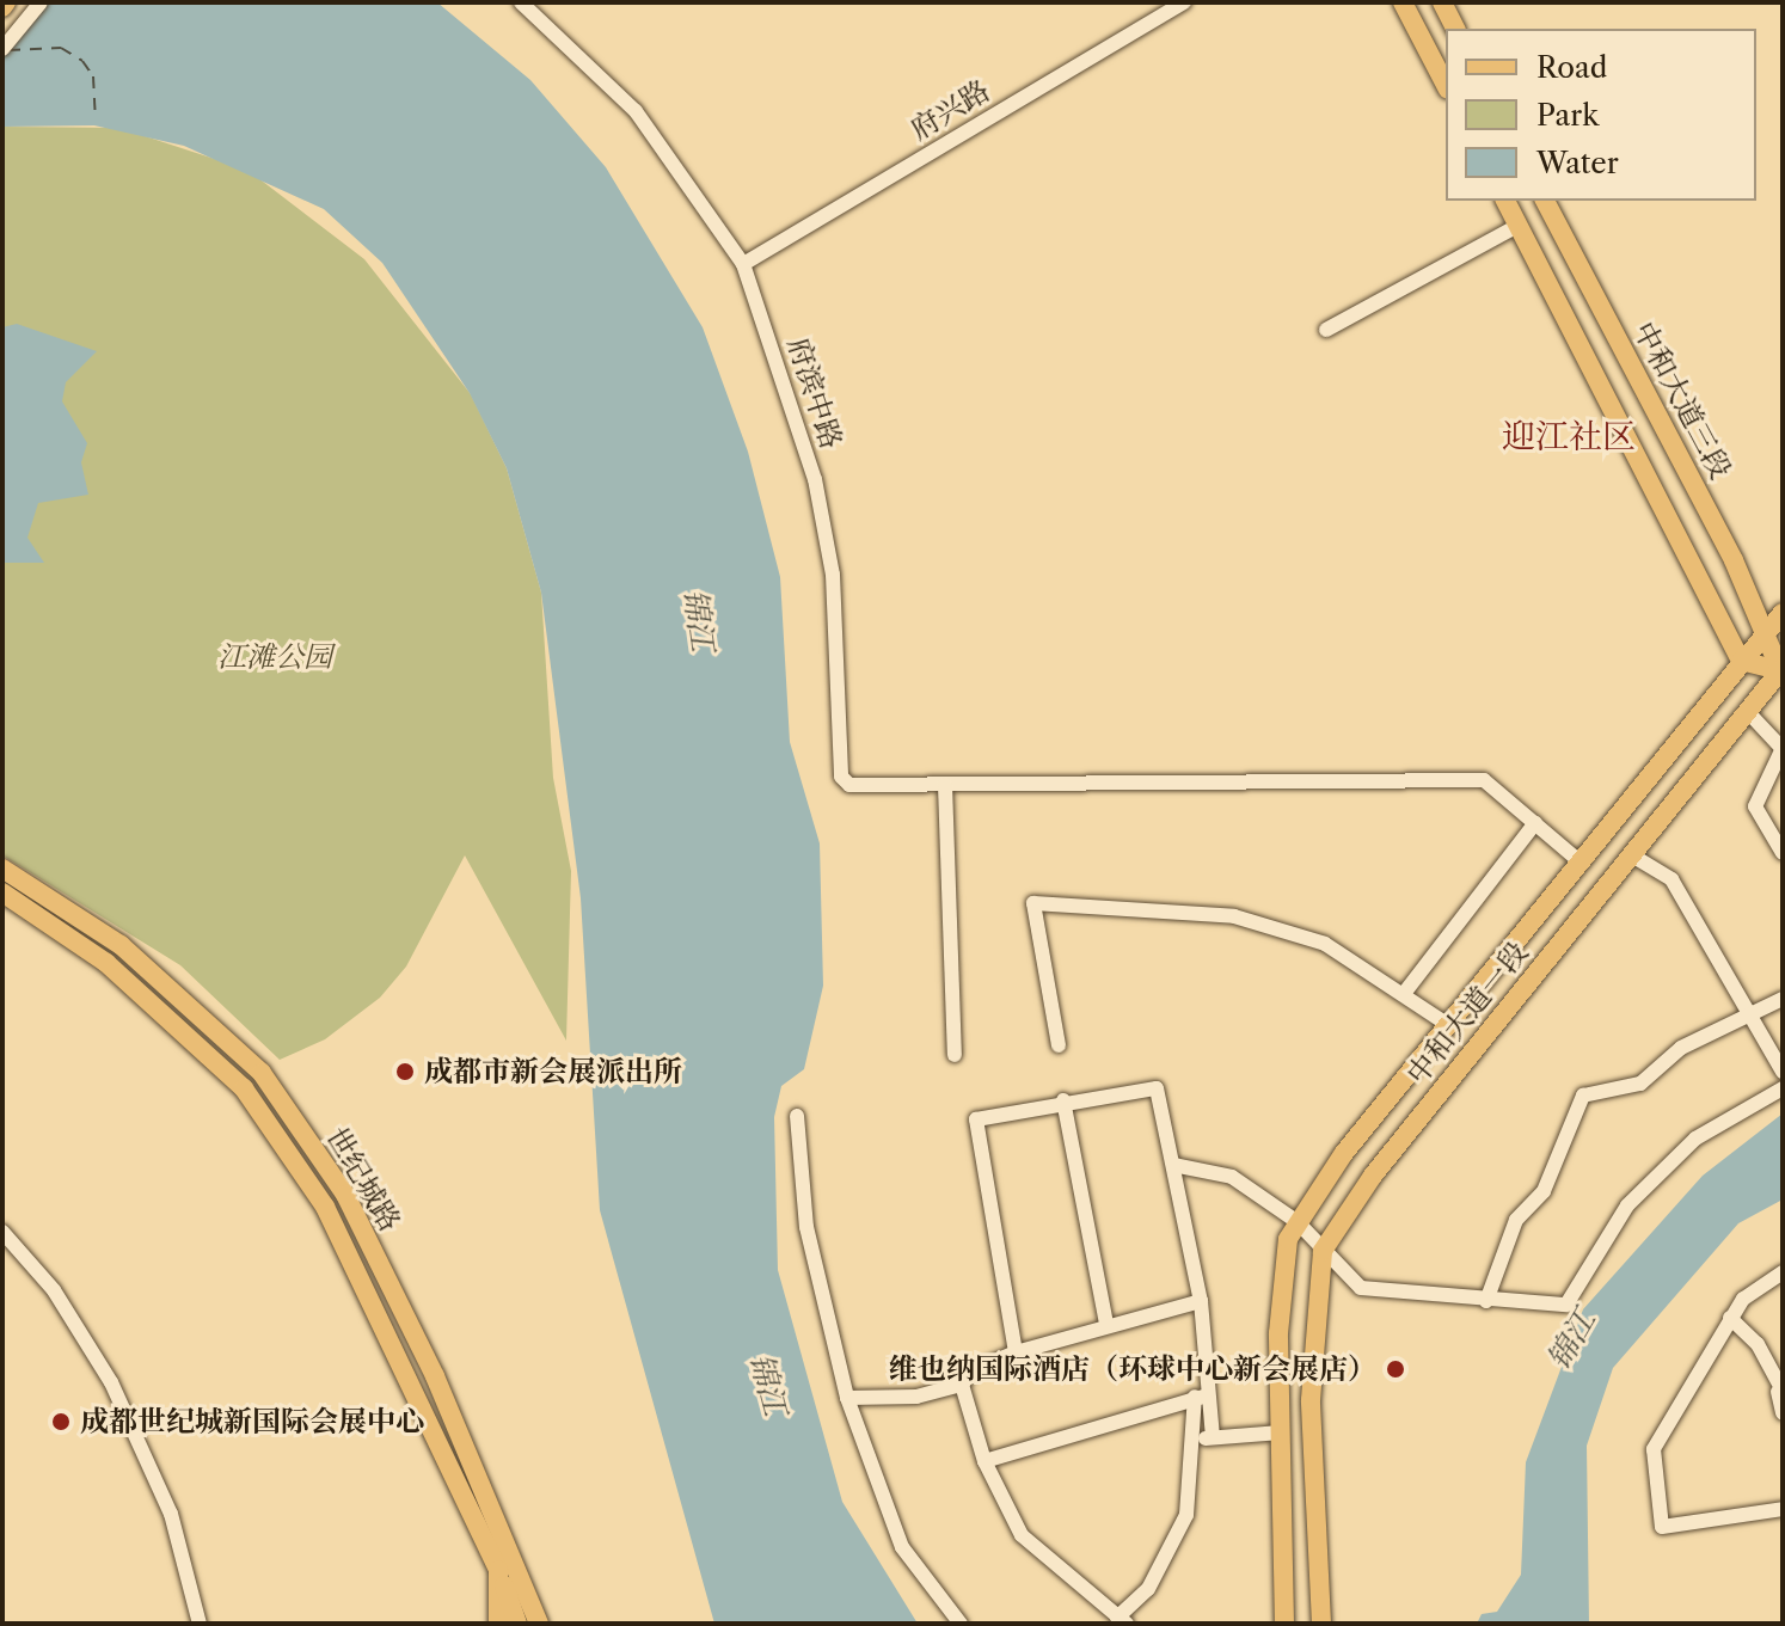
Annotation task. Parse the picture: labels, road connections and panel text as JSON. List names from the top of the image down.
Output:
{
  "streets": {
    "main road": ["中和大道三段", "中和大道一段", "世纪城路"],
    "street": ["府兴路", "府滨中路"]
  },
  "crossings": [
    ["府兴路", "府滨中路"],
    ["中和大道三段", "中和大道一段"]
  ],
  "districts": ["迎江社区"],
  "water": ["锦江"],
  "parks": ["江滩公园"],
  "places": ["成都市新会展派出所", "维也纳国际酒店（环球中心新会展店）", "成都世纪城新国际会展中心"],
  "legend": ["Road", "Park", "Water"]
}
